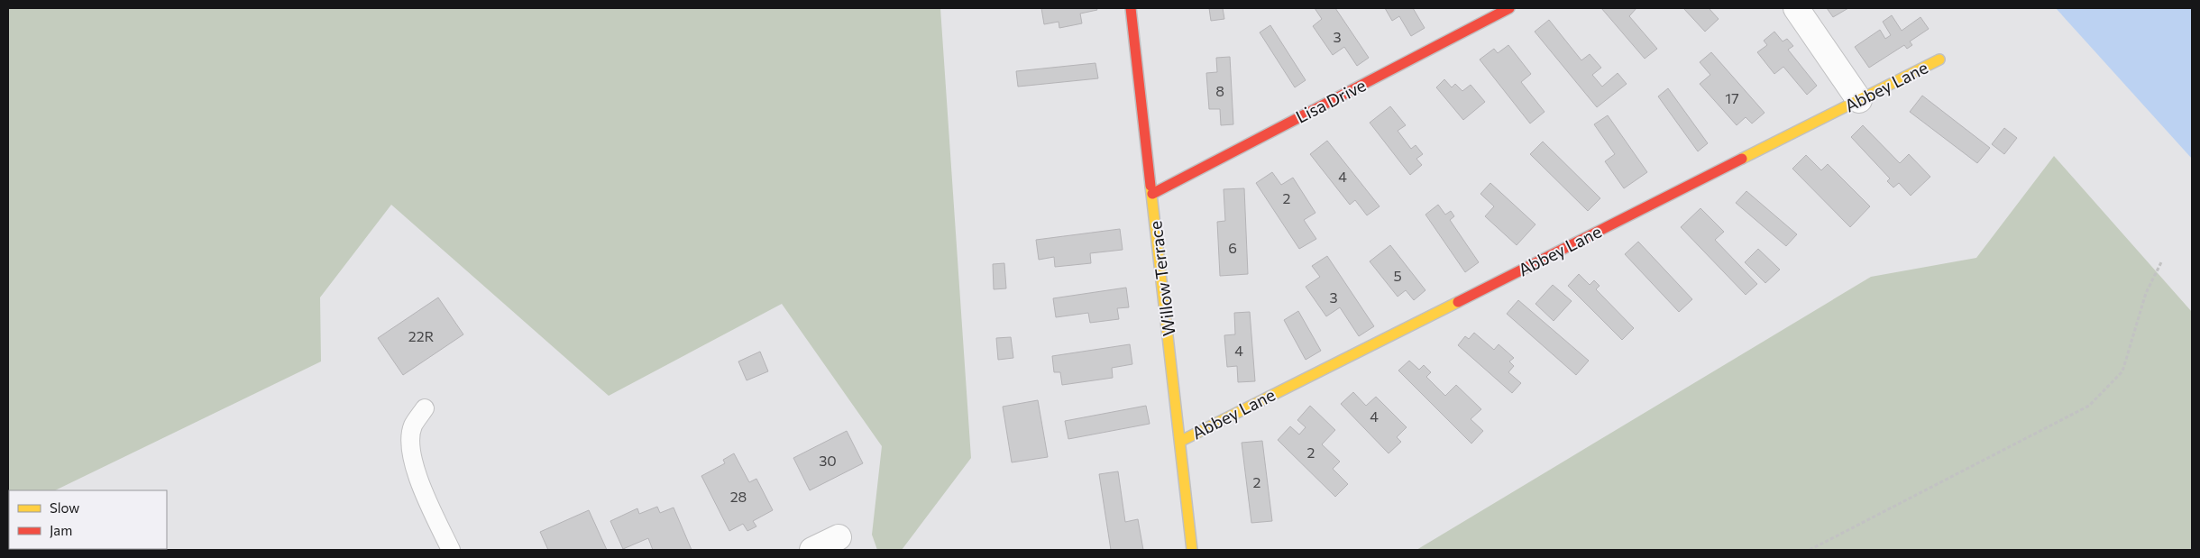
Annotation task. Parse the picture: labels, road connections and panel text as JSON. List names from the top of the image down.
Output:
{
  "streets": {
    "street": ["Abbey Lane", "Lisa Drive", "Willow Terrace"]
  },
  "crossings": [
    ["Abbey Lane", "Willow Terrace"],
    ["Lisa Drive", "Willow Terrace"]
  ],
  "house_numbers": [
    "3",
    "8",
    "17",
    "4",
    "2",
    "6",
    "5",
    "3",
    "22R",
    "4",
    "4",
    "2",
    "30",
    "2",
    "28"
  ],
  "legend": ["Slow", "Jam"]
}
